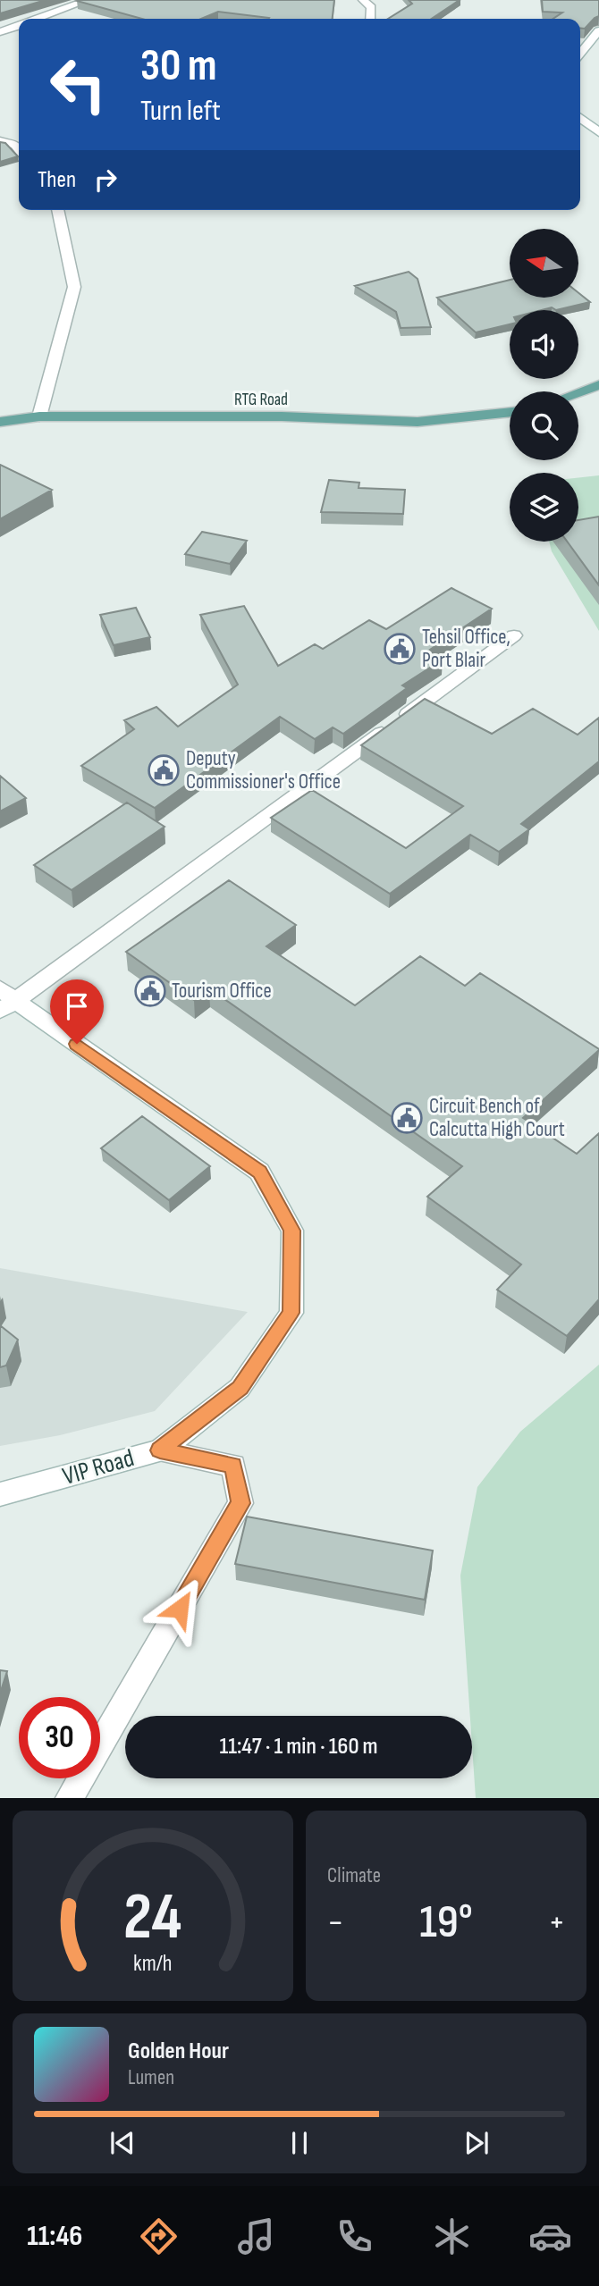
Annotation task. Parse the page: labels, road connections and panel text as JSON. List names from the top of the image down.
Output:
{
  "streets": {
    "main road": ["RTG Road"],
    "street": ["VIP Road"]
  },
  "places": {
    "public building": [
      "Tehsil Office, Port Blair",
      "Deputy Commissioner's Office",
      "Tourism Office",
      "Circuit Bench of Calcutta High Court"
    ]
  },
  "north": "left",
  "page": {
    "turn": ["30 m", "Turn left"],
    "then": "Then",
    "limit": "30",
    "trip": "11:47 · 1 min · 160 m",
    "tile": "Climate",
    "heat": ["−", "19°", "+"],
    "song": ["Golden Hour", "Lumen"],
    "tabs": "11:46",
    "gauge": ["24", "km/h"]
  }
}
